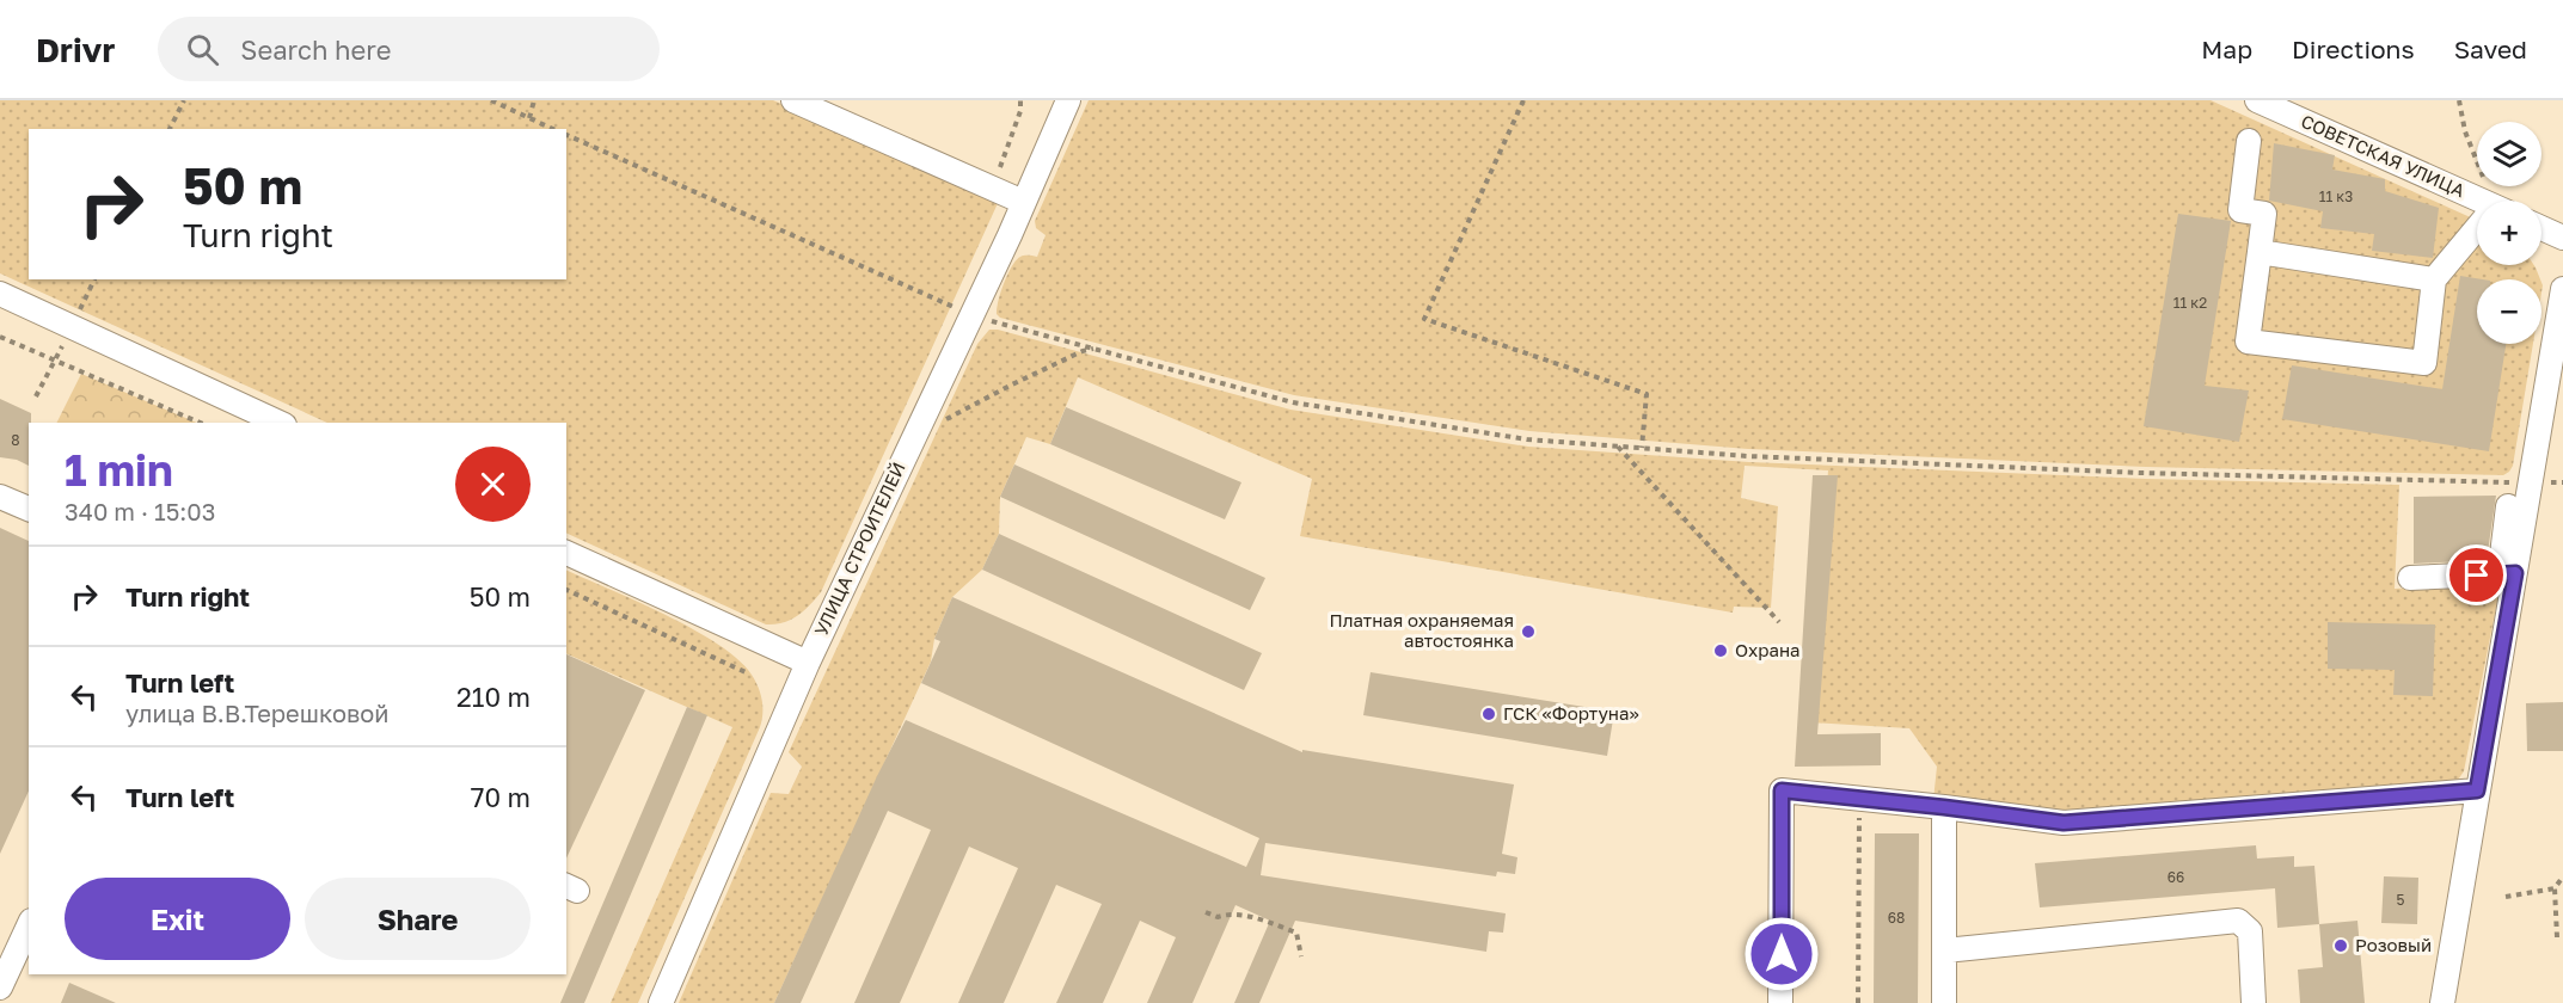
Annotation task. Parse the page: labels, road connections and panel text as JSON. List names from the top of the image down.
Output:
{
  "streets": {
    "street": ["СОВЕТСКАЯ УЛИЦА", "УЛИЦА СТРОИТЕЛЕЙ"]
  },
  "places": [
    "Платная охраняемая автостоянка",
    "Охрана",
    "ГСК «Фортуна»",
    "Розовый"
  ],
  "house_numbers": [
    "11 к3",
    "11 к2",
    "8",
    "66",
    "5",
    "68"
  ],
  "page": {
    "header": "Drivr",
    "search": "Search here",
    "nav": ["Map", "Directions", "Saved"],
    "map_buttons": ["+", "−"],
    "turn": ["50 m", "Turn right"],
    "heading": ["1 min", "340 m · 15:03"],
    "list": [
      {
        "name": "Turn right",
        "value": "50 m"
      },
      {
        "name": "Turn left",
        "note": "улица В.В.Терешковой",
        "value": "210 m"
      },
      {
        "name": "Turn left",
        "value": "70 m"
      }
    ],
    "buttons": ["Exit", "Share"]
  }
}
